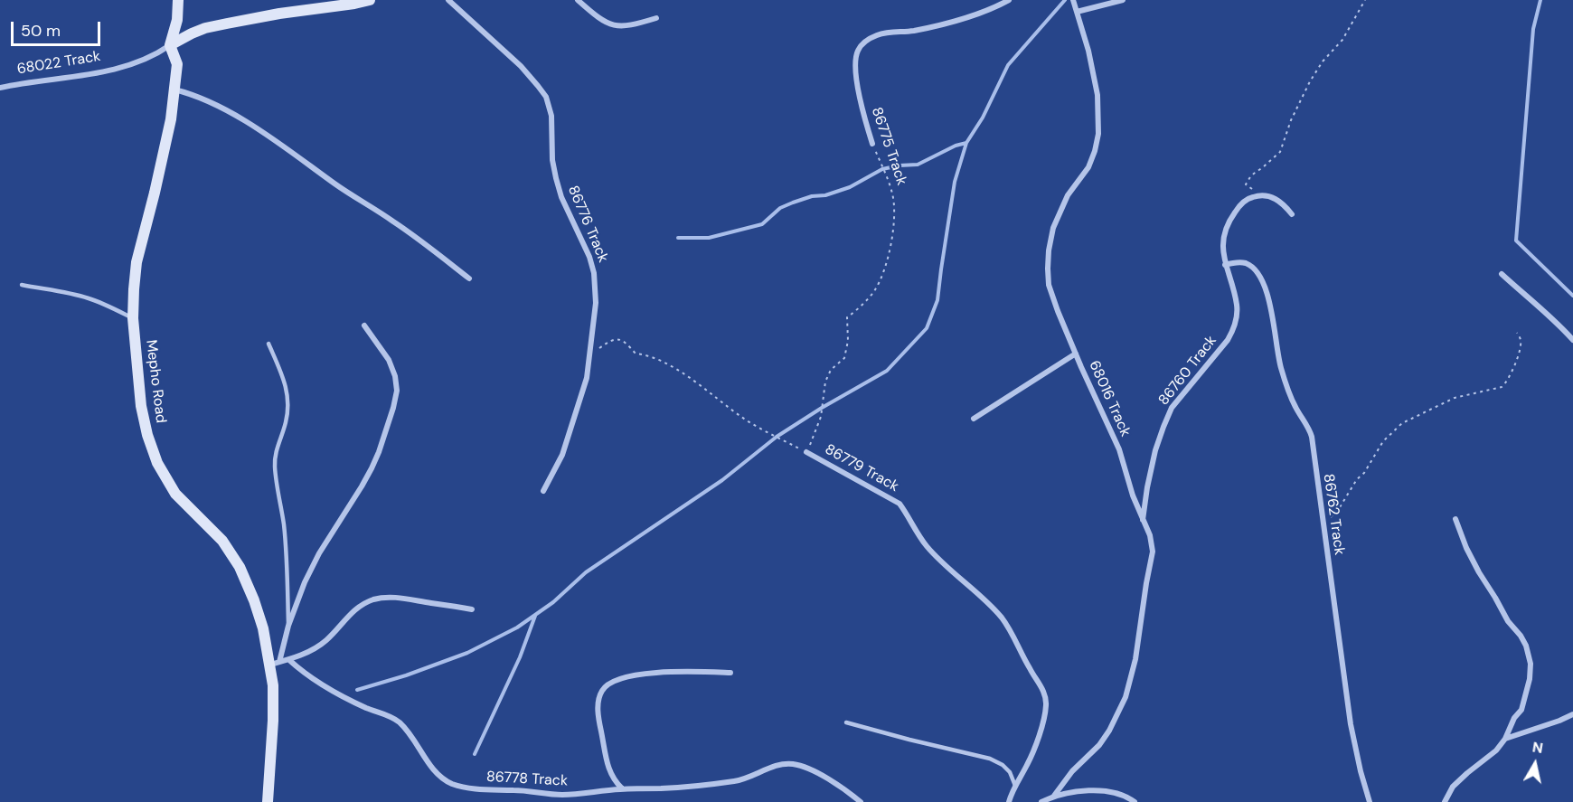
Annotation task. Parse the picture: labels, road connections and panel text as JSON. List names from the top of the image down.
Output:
{
  "streets": {
    "street": [
      "68022 Track",
      "86775 Track",
      "86776 Track",
      "86760 Track",
      "Mepho Road",
      "68016 Track",
      "86779 Track",
      "86762 Track",
      "86778 Track"
    ]
  },
  "crossings": [
    ["68022 Track", "Mepho Road"],
    ["86775 Track", "86779 Track"],
    ["86776 Track", "86779 Track"],
    ["86760 Track", "68016 Track"],
    ["86760 Track", "86762 Track"]
  ],
  "scale_bar": "50 m",
  "north": "top"
}
